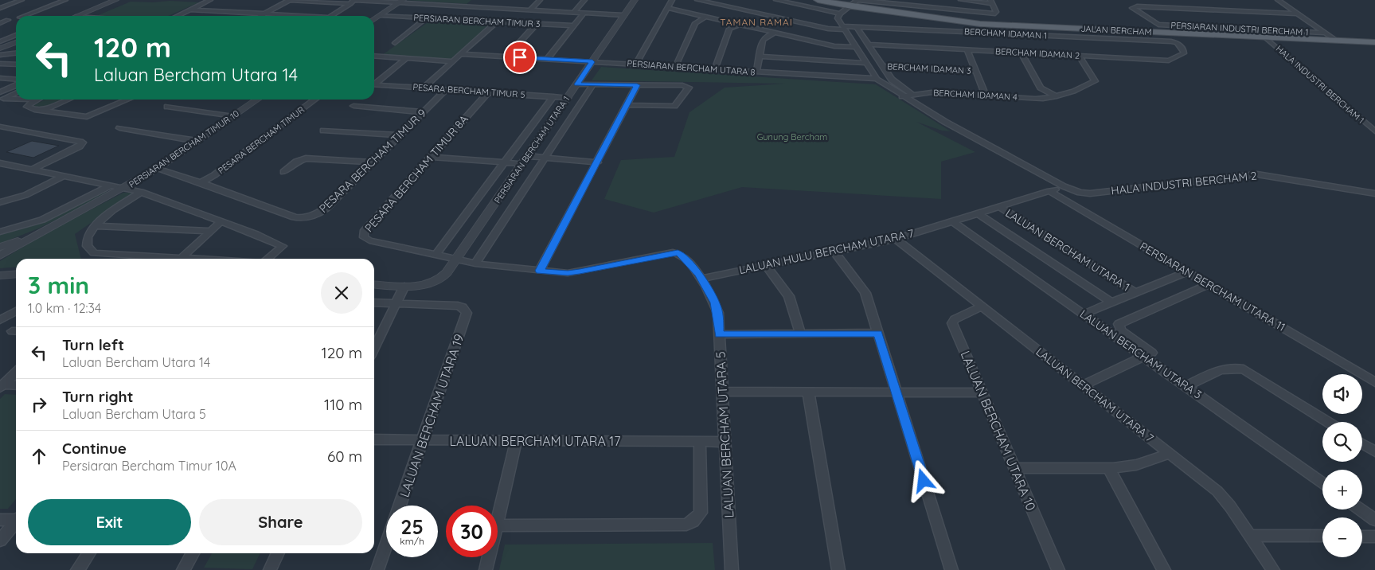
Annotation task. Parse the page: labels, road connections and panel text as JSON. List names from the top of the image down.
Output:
{
  "streets": {
    "main road": ["JALAN BERCHAM"],
    "street": [
      "PERSIARAN BERCHAM TIMUR 3",
      "PERSIARAN INDUSTRI BERCHAM 1",
      "BERCHAM IDAMAN 1",
      "BERCHAM IDAMAN 2",
      "PERSIARAN BERCHAM UTARA 8",
      "BERCHAM IDAMAN 3",
      "HALA INDUSTRI BERCHAM 1",
      "PESARA BERCHAM TIMUR 5",
      "BERCHAM IDAMAN 4",
      "PESARA BERCHAM TIMUR",
      "PERSIARAN BERCHAM TIMUR 10",
      "PERSIARAN BERCHAM UTARA 1",
      "PESARA BERCHAM TIMUR 9",
      "PESARA BERCHAM TIMUR 8A",
      "HALA INDUSTRI BERCHAM 2",
      "LALUAN BERCHAM UTARA 1",
      "LALUAN HULU BERCHAM UTARA 7",
      "PERSIARAN BERCHAM UTARA 11",
      "LALUAN BERCHAM UTARA 3",
      "LALUAN BERCHAM UTARA 7",
      "LALUAN BERCHAM UTARA 19",
      "LALUAN BERCHAM UTARA 10",
      "LALUAN BERCHAM UTARA 5",
      "LALUAN BERCHAM UTARA 17"
    ]
  },
  "crossings": [
    ["PERSIARAN INDUSTRI BERCHAM 1", "JALAN BERCHAM"],
    ["JALAN BERCHAM", "HALA INDUSTRI BERCHAM 1"],
    ["BERCHAM IDAMAN 1", "BERCHAM IDAMAN 2"],
    ["BERCHAM IDAMAN 2", "BERCHAM IDAMAN 4"],
    ["PERSIARAN BERCHAM UTARA 8", "PERSIARAN BERCHAM UTARA 1"],
    ["PESARA BERCHAM TIMUR 5", "PERSIARAN BERCHAM UTARA 1"],
    ["PESARA BERCHAM TIMUR 5", "PESARA BERCHAM TIMUR 9"],
    ["PESARA BERCHAM TIMUR 5", "PESARA BERCHAM TIMUR 8A"],
    ["PESARA BERCHAM TIMUR", "PESARA BERCHAM TIMUR 9"],
    ["PERSIARAN BERCHAM TIMUR 10", "PESARA BERCHAM TIMUR 9"],
    ["PERSIARAN BERCHAM UTARA 1", "PESARA BERCHAM TIMUR 8A"],
    ["PESARA BERCHAM TIMUR 8A", "LALUAN BERCHAM UTARA 5"],
    ["HALA INDUSTRI BERCHAM 2", "LALUAN HULU BERCHAM UTARA 7"],
    ["LALUAN BERCHAM UTARA 1", "LALUAN HULU BERCHAM UTARA 7"],
    ["LALUAN HULU BERCHAM UTARA 7", "PERSIARAN BERCHAM UTARA 11"],
    ["LALUAN HULU BERCHAM UTARA 7", "LALUAN BERCHAM UTARA 3"],
    ["LALUAN HULU BERCHAM UTARA 7", "LALUAN BERCHAM UTARA 7"],
    ["LALUAN HULU BERCHAM UTARA 7", "LALUAN BERCHAM UTARA 5"],
    ["LALUAN BERCHAM UTARA 7", "LALUAN BERCHAM UTARA 10"],
    ["LALUAN BERCHAM UTARA 19", "LALUAN BERCHAM UTARA 17"],
    ["LALUAN BERCHAM UTARA 5", "LALUAN BERCHAM UTARA 17"]
  ],
  "districts": ["TAMAN RAMAI"],
  "parks": ["Gunung Bercham"],
  "page": {
    "turn": ["120 m", "Laluan Bercham Utara 14"],
    "heading": ["3 min", "1.0 km · 12:34"],
    "list": [
      {
        "name": "Turn left",
        "note": "Laluan Bercham Utara 14",
        "value": "120 m"
      },
      {
        "name": "Turn right",
        "note": "Laluan Bercham Utara 5",
        "value": "110 m"
      },
      {
        "name": "Continue",
        "note": "Persiaran Bercham Timur 10A",
        "value": "60 m"
      }
    ],
    "map_buttons": ["+", "−"],
    "buttons": ["Exit", "Share"],
    "speed": "25 km/h",
    "limit": "30"
  }
}
